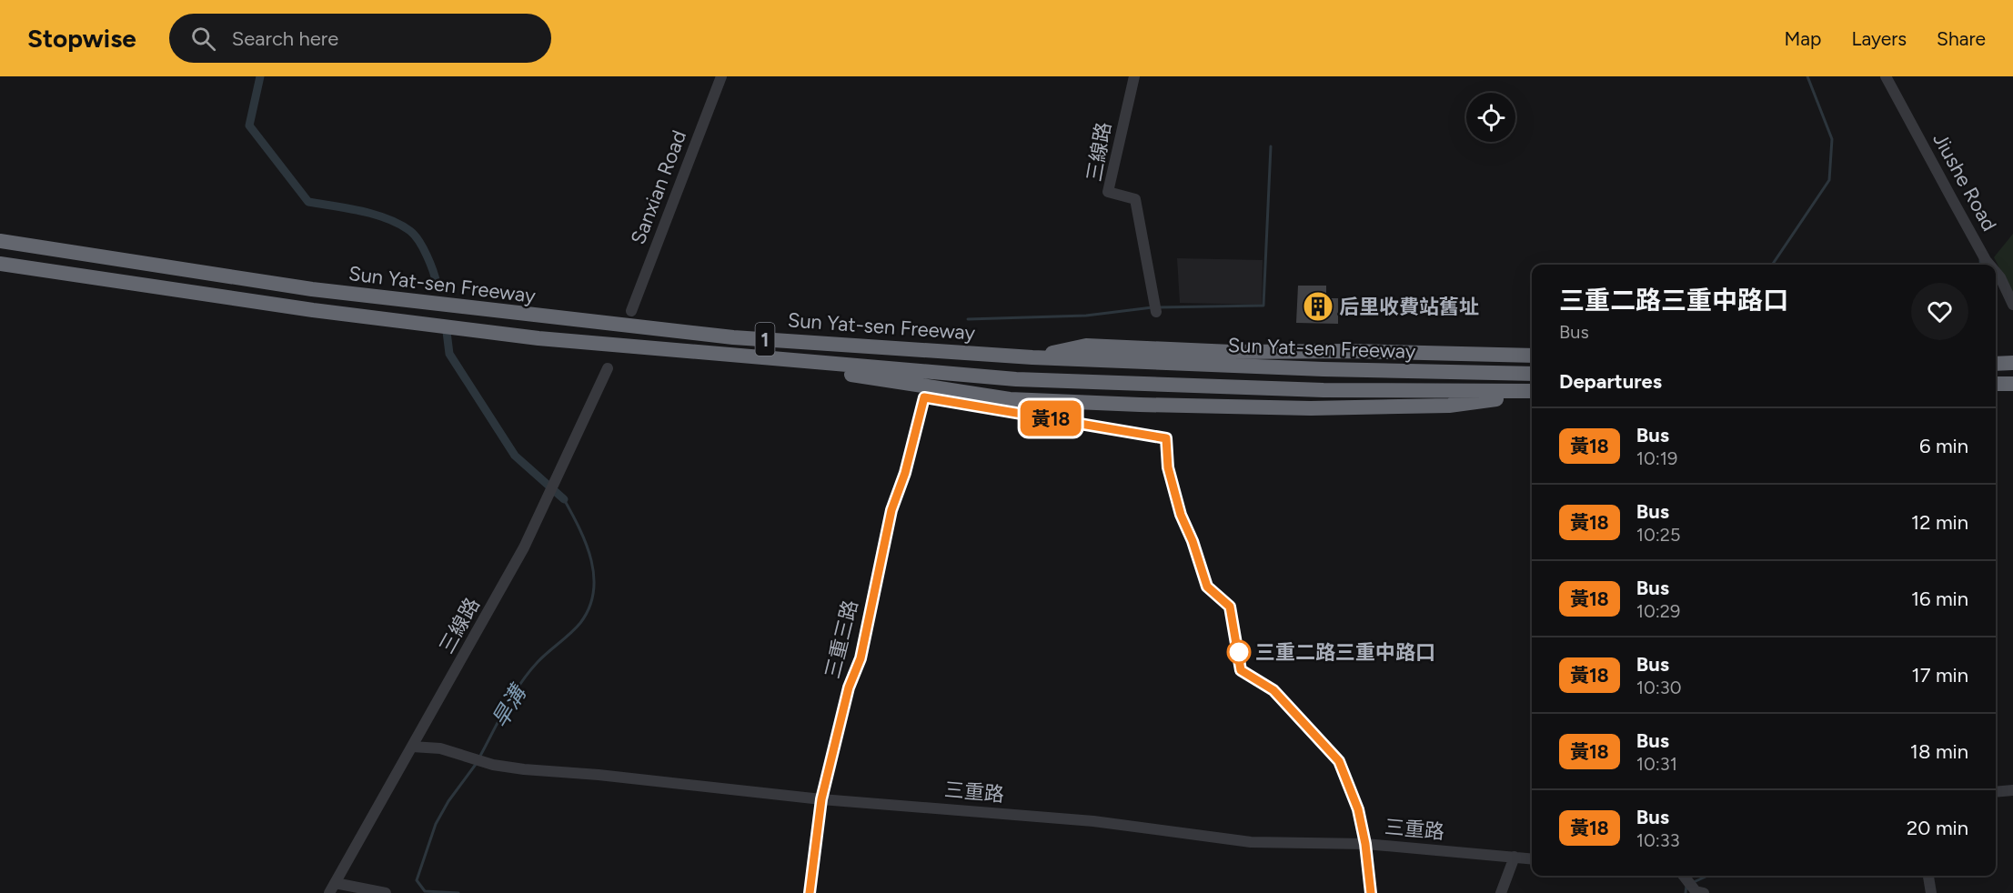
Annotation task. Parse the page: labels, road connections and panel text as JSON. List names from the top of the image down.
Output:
{
  "streets": {
    "highway": ["Sun Yat-sen Freeway", "1"],
    "street": [
      "三線路",
      "Jiushe Road",
      "Sanxian Road",
      "三重三路",
      "三重路"
    ]
  },
  "crossings": [
    ["三線路", "三重路"],
    ["三重三路", "三重路"]
  ],
  "water": ["旱溝"],
  "places": {
    "building": ["后里收費站舊址"],
    "other": ["三重二路三重中路口"]
  },
  "lines": ["bus line 黃18"],
  "page": {
    "header": "Stopwise",
    "search": "Search here",
    "nav": ["Map", "Layers", "Share"],
    "on_map": "黃18",
    "heading": [
      ["三重二路三重中路口", "Bus"],
      "Departures"
    ],
    "list": [
      {
        "mark": "黃18",
        "name": "Bus",
        "note": "10:19",
        "value": "6 min"
      },
      {
        "mark": "黃18",
        "name": "Bus",
        "note": "10:25",
        "value": "12 min"
      },
      {
        "mark": "黃18",
        "name": "Bus",
        "note": "10:29",
        "value": "16 min"
      },
      {
        "mark": "黃18",
        "name": "Bus",
        "note": "10:30",
        "value": "17 min"
      },
      {
        "mark": "黃18",
        "name": "Bus",
        "note": "10:31",
        "value": "18 min"
      },
      {
        "mark": "黃18",
        "name": "Bus",
        "note": "10:33",
        "value": "20 min"
      }
    ]
  }
}
